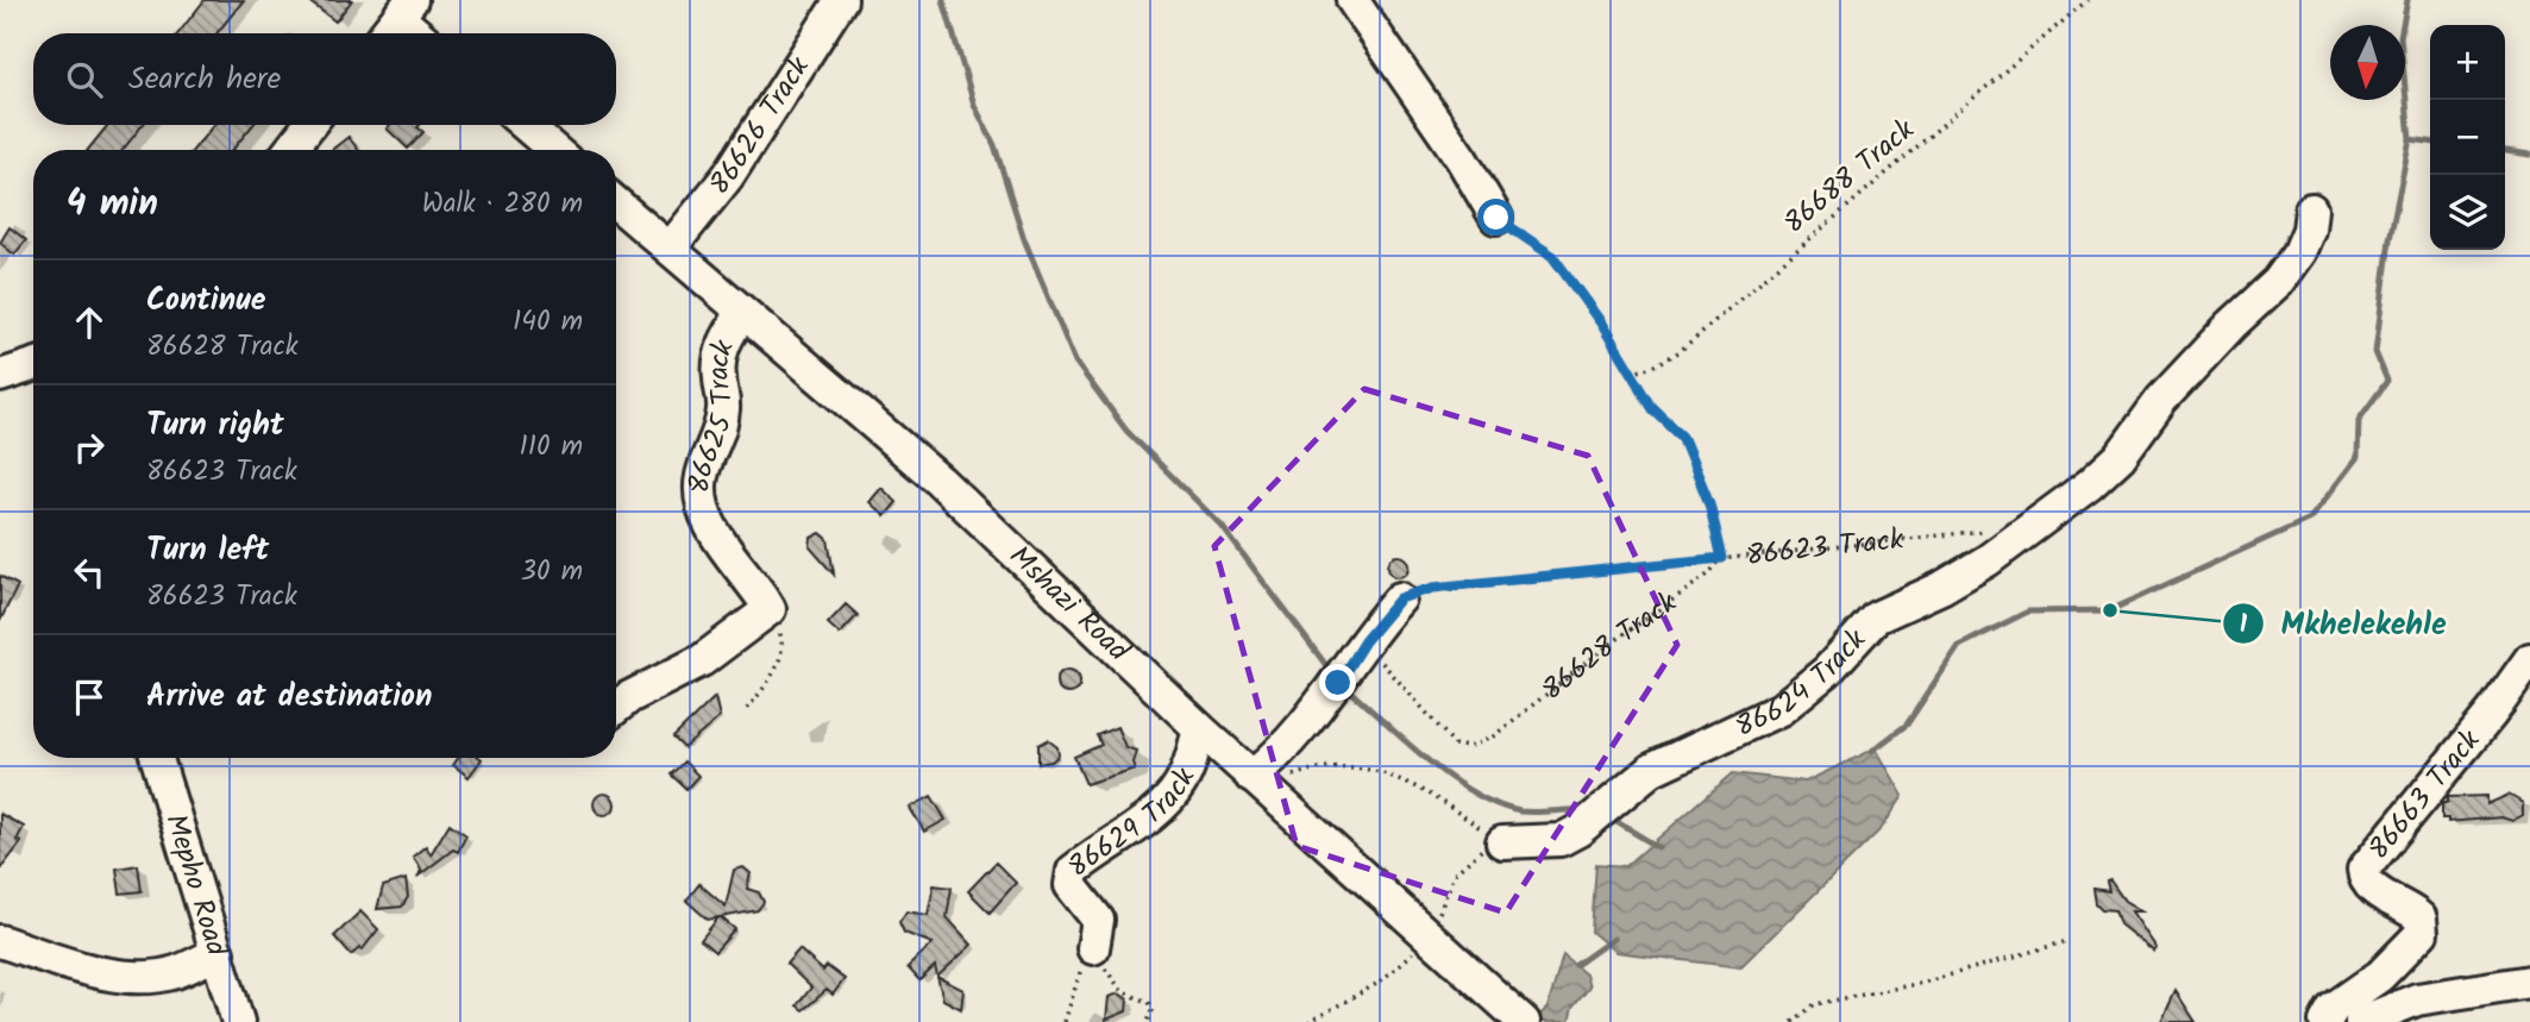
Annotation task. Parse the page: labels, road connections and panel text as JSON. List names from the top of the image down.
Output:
{
  "streets": {
    "street": [
      "86626 Track",
      "86625 Track",
      "Mshazi Road",
      "86624 Track",
      "86663 Track",
      "86629 Track",
      "Mepho Road"
    ],
    "path": ["86688 Track", "86623 Track", "86628 Track"]
  },
  "crossings": [
    ["86626 Track", "Mshazi Road"],
    ["86625 Track", "Mshazi Road"],
    ["86623 Track", "86628 Track"],
    ["Mshazi Road", "86629 Track"]
  ],
  "places": ["Mkhelekehle"],
  "north": "bottom",
  "page": {
    "map_buttons": ["+", "−"],
    "search": "Search here",
    "heading": ["4 min", "Walk · 280 m"],
    "list": [
      ["Continue", "86628 Track", "140 m"],
      ["Turn right", "86623 Track", "110 m"],
      ["Turn left", "86623 Track", "30 m"],
      "Arrive at destination"
    ]
  }
}
